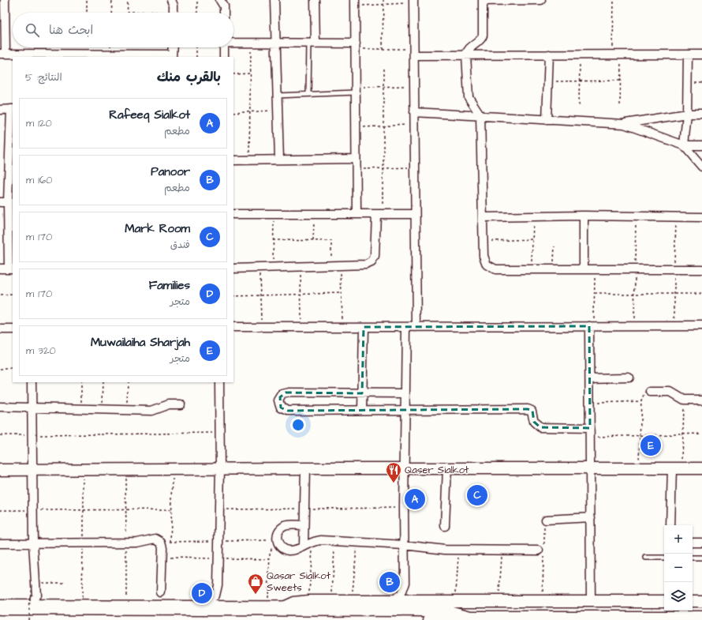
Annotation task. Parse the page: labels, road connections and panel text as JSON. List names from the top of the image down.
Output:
{
  "places": {
    "restaurant": ["Qaser Sialkot"],
    "shop": ["Qasar Sialkot Sweets"]
  },
  "page": {
    "search": "ابحث هنا",
    "heading": ["بالقرب منك", "النتائج: 5"],
    "list": [
      {
        "mark": "A",
        "name": "Rafeeq Sialkot",
        "note": "مطعم",
        "value": "120 m"
      },
      {
        "mark": "B",
        "name": "Panoor",
        "note": "مطعم",
        "value": "160 m"
      },
      {
        "mark": "C",
        "name": "Mark Room",
        "note": "فندق",
        "value": "170 m"
      },
      {
        "mark": "D",
        "name": "Families",
        "note": "متجر",
        "value": "170 m"
      },
      {
        "mark": "E",
        "name": "Muwailaiha Sharjah",
        "note": "متجر",
        "value": "320 m"
      }
    ],
    "pins": [
      "E",
      "C",
      "A",
      "B",
      "D"
    ],
    "map_buttons": ["+", "−"]
  }
}
